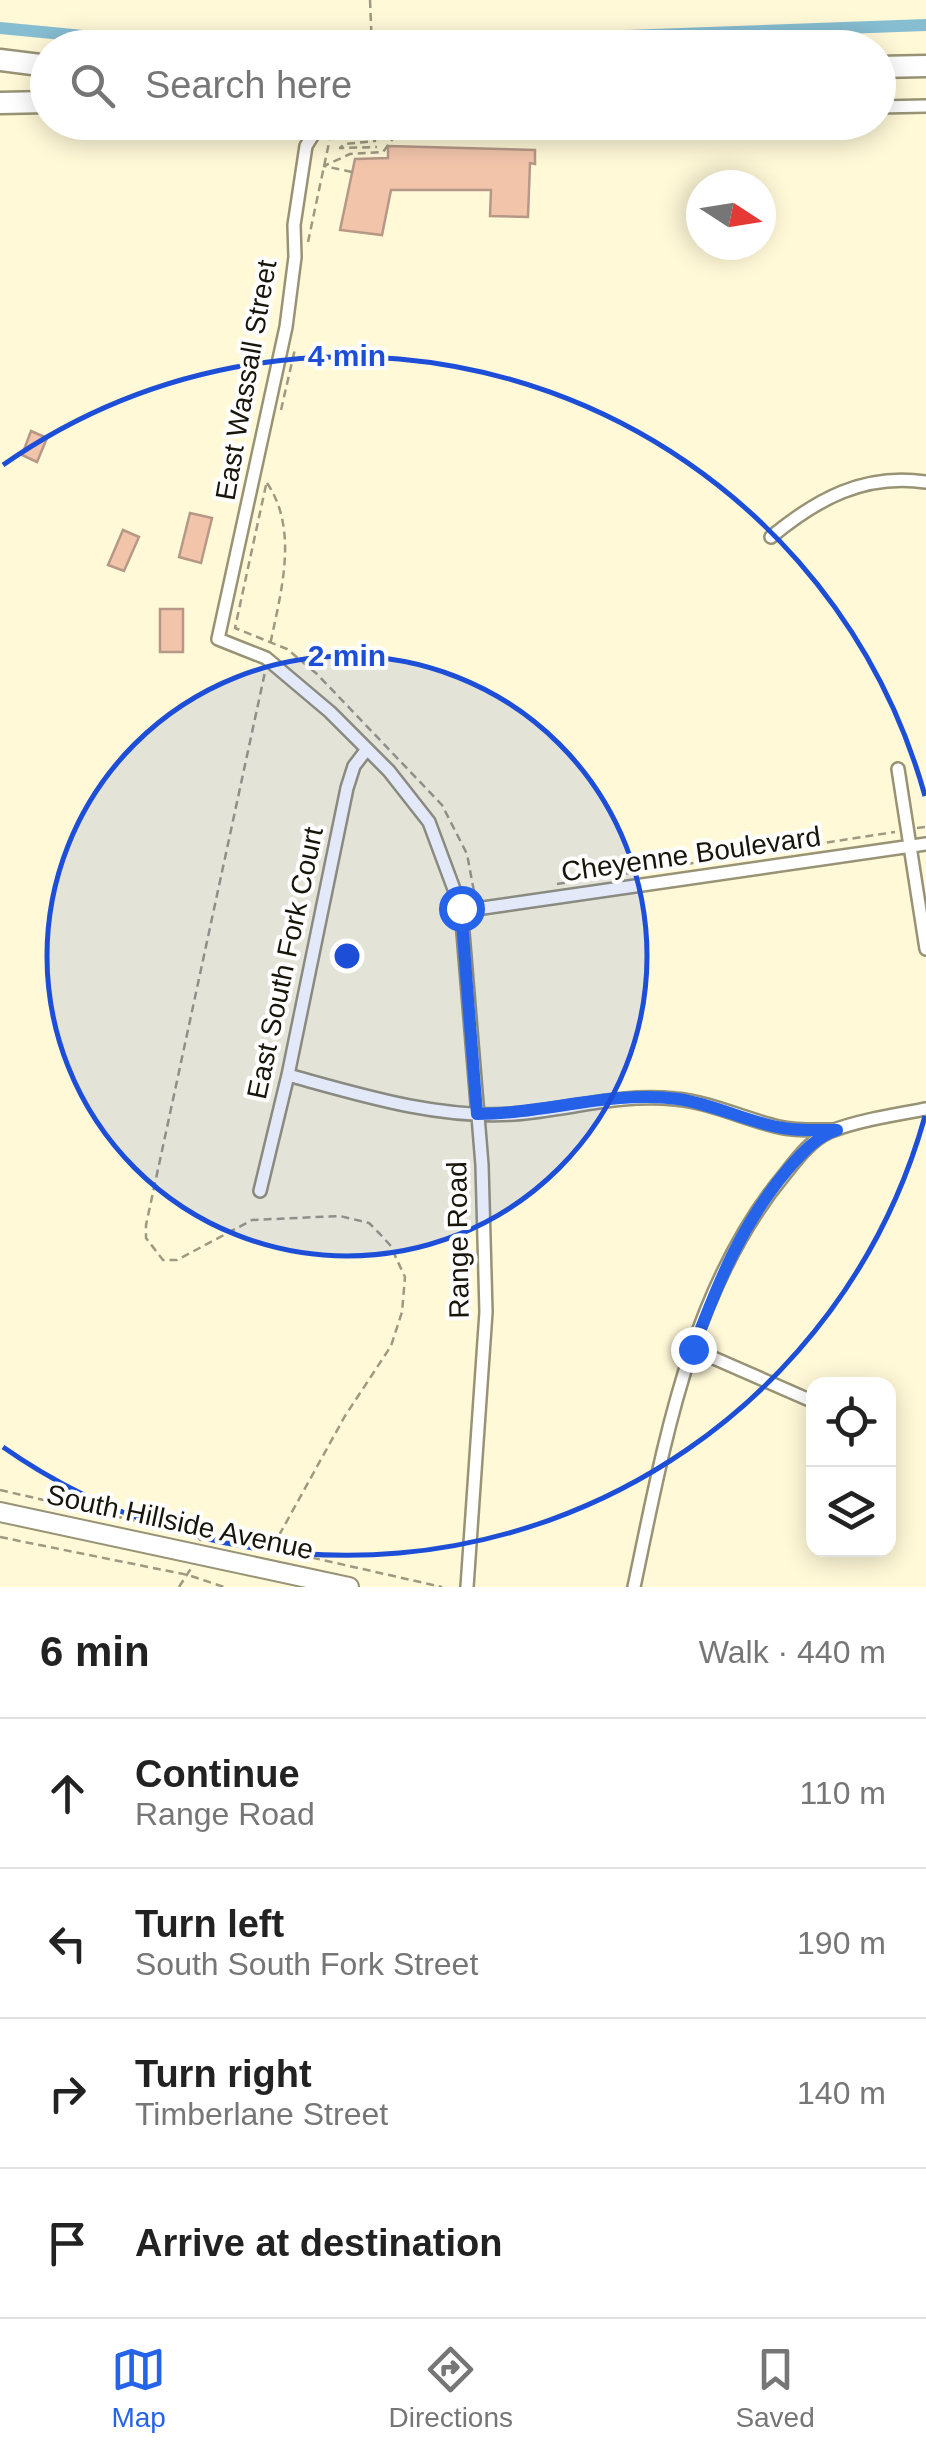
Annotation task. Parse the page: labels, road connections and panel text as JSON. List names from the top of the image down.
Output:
{
  "streets": {
    "main road": ["South Hillside Avenue"],
    "street": [
      "East Wassall Street",
      "Cheyenne Boulevard",
      "East South Fork Court",
      "Range Road"
    ]
  },
  "crossings": [
    ["East Wassall Street", "Range Road"],
    ["Cheyenne Boulevard", "Range Road"],
    ["East South Fork Court", "Range Road"]
  ],
  "north": "right",
  "page": {
    "search": "Search here",
    "heading": ["6 min", "Walk · 440 m"],
    "list": [
      ["Continue", "Range Road", "110 m"],
      ["Turn left", "South South Fork Street", "190 m"],
      ["Turn right", "Timberlane Street", "140 m"],
      "Arrive at destination"
    ],
    "nav": ["Map", "Directions", "Saved"]
  },
  "rings": ["4 min", "2 min"]
}
